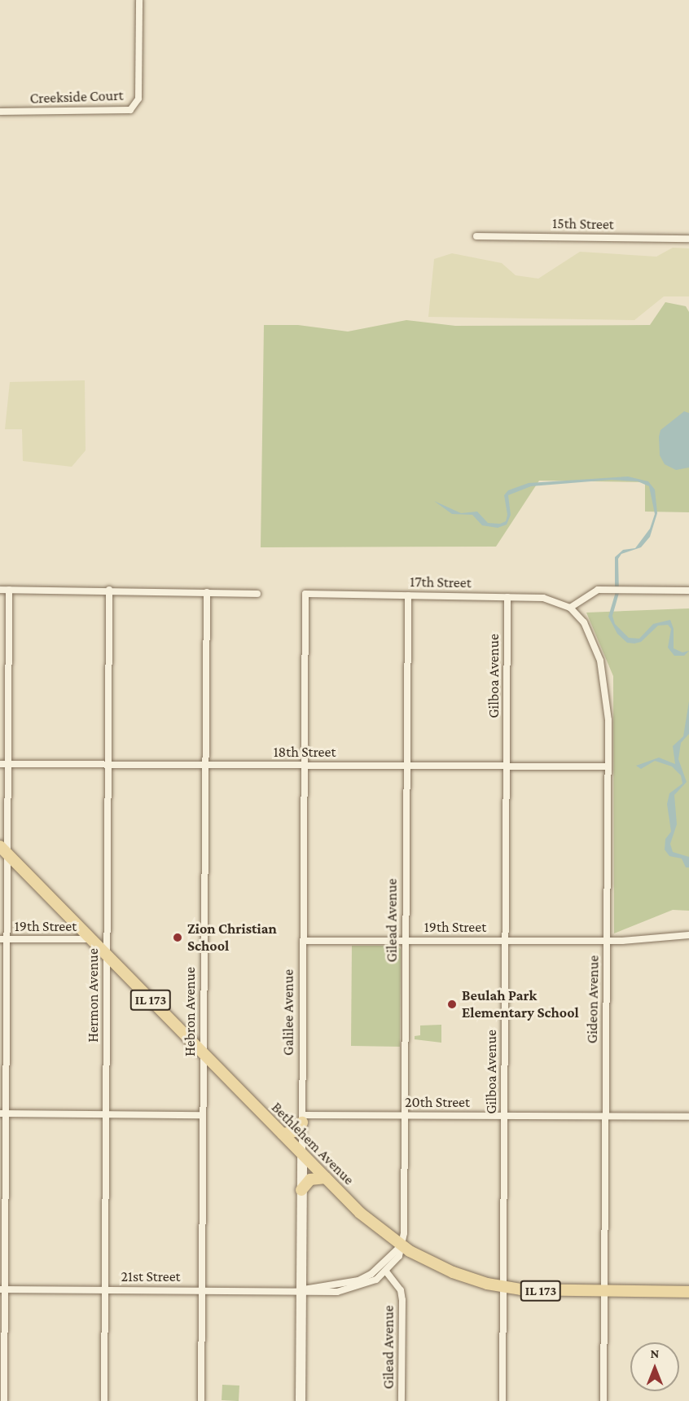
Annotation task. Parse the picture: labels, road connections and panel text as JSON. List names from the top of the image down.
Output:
{
  "streets": {
    "main road": ["IL 173", "Bethlehem Avenue"],
    "street": [
      "Creekside Court",
      "15th Street",
      "17th Street",
      "Gilboa Avenue",
      "18th Street",
      "Gilead Avenue",
      "19th Street",
      "Hermon Avenue",
      "Gideon Avenue",
      "Hebron Avenue",
      "Galilee Avenue",
      "20th Street",
      "21st Street"
    ]
  },
  "crossings": [
    ["17th Street", "Gilboa Avenue"],
    ["17th Street", "Gilead Avenue"],
    ["17th Street", "Gideon Avenue"],
    ["17th Street", "Galilee Avenue"],
    ["Gilboa Avenue", "18th Street"],
    ["Gilboa Avenue", "19th Street"],
    ["Gilboa Avenue", "20th Street"],
    ["Gilboa Avenue", "Bethlehem Avenue"],
    ["18th Street", "Gilead Avenue"],
    ["18th Street", "Hermon Avenue"],
    ["18th Street", "Gideon Avenue"],
    ["18th Street", "Hebron Avenue"],
    ["18th Street", "Galilee Avenue"],
    ["Gilead Avenue", "19th Street"],
    ["Gilead Avenue", "20th Street"],
    ["Gilead Avenue", "Bethlehem Avenue"],
    ["Gilead Avenue", "21st Street"],
    ["19th Street", "Gideon Avenue"],
    ["19th Street", "Galilee Avenue"],
    ["19th Street", "Bethlehem Avenue"],
    ["Hermon Avenue", "Bethlehem Avenue"],
    ["Hermon Avenue", "21st Street"],
    ["Gideon Avenue", "20th Street"],
    ["Gideon Avenue", "Bethlehem Avenue"],
    ["Hebron Avenue", "Bethlehem Avenue"],
    ["Hebron Avenue", "21st Street"],
    ["Galilee Avenue", "20th Street"],
    ["Galilee Avenue", "Bethlehem Avenue"],
    ["Galilee Avenue", "21st Street"]
  ],
  "places": ["Zion Christian School", "Beulah Park Elementary School"],
  "north": "top"
}
